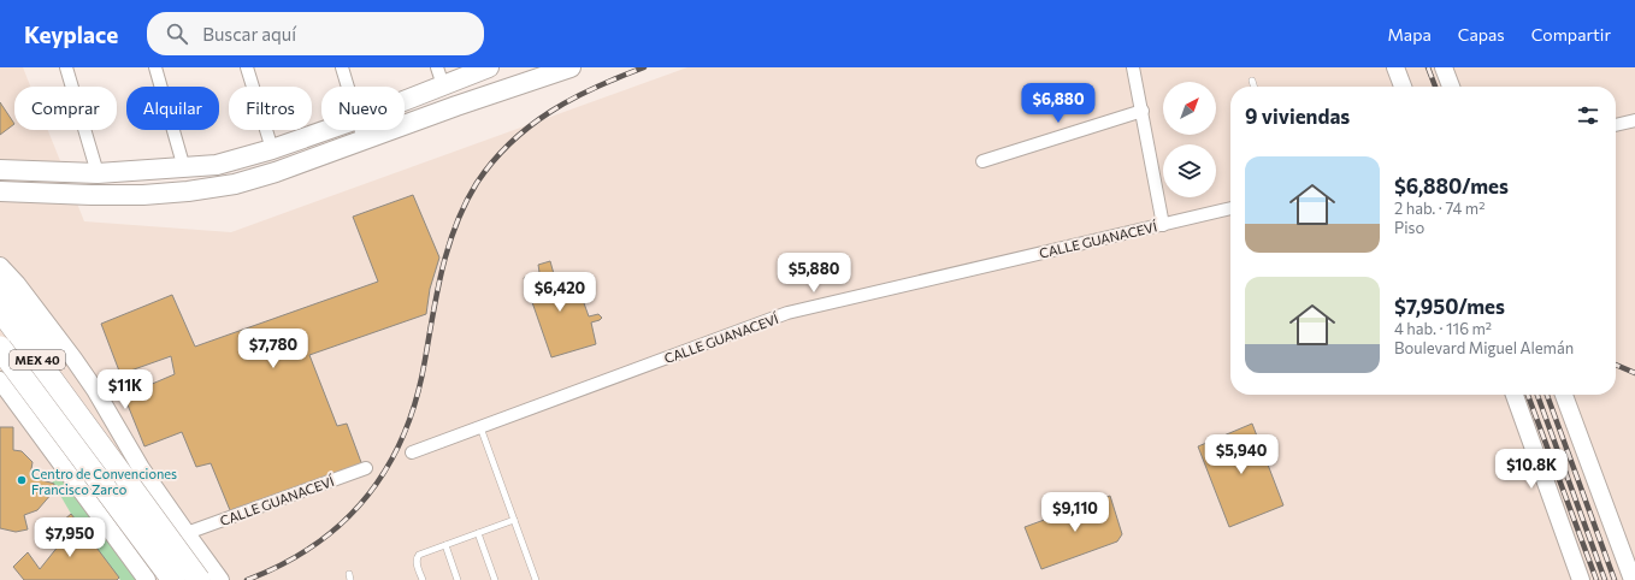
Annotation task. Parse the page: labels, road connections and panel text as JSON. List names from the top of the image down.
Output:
{
  "streets": {
    "highway": ["MEX 40"],
    "street": ["CALLE GUANACEVÍ"]
  },
  "places": ["Centro de Convenciones Francisco Zarco"],
  "north": "top right",
  "page": {
    "header": "Keyplace",
    "search": "Buscar aquí",
    "nav": ["Mapa", "Capas", "Compartir"],
    "price": [
      "$6,880",
      "$5,880",
      "$6,420",
      "$7,780",
      "$11K",
      "$5,940",
      "$10.8K",
      "$9,110",
      "$7,950"
    ],
    "chip": [
      "Comprar",
      "Alquilar",
      "Filtros",
      "Nuevo"
    ],
    "heading": "9 viviendas",
    "list": [
      {
        "name": "$6,880/mes",
        "note": "2 hab. · 74 m² · Piso"
      },
      {
        "name": "$7,950/mes",
        "note": "4 hab. · 116 m² · Boulevard Miguel Alemán"
      }
    ]
  }
}
